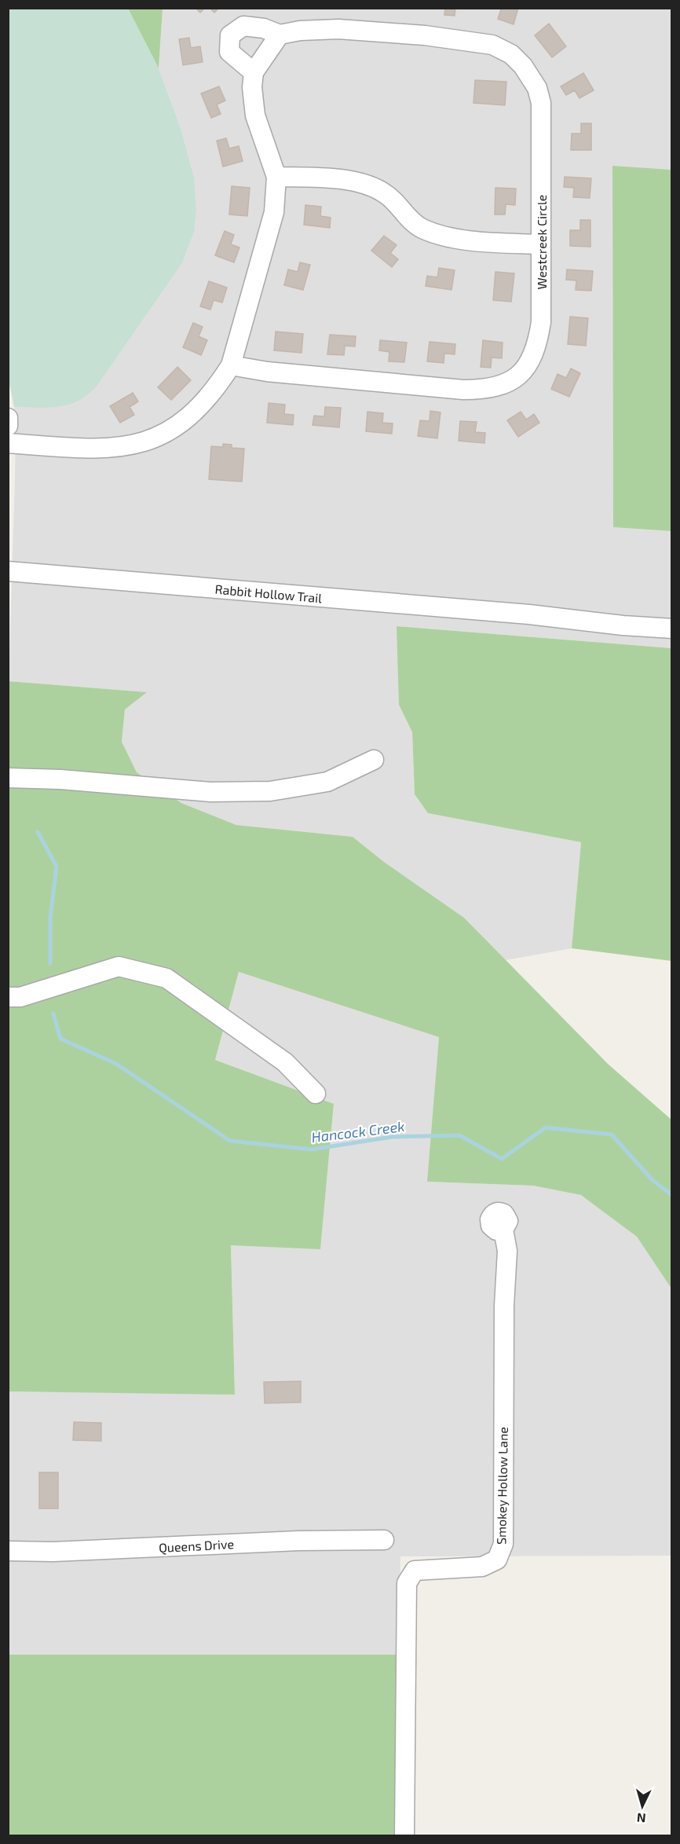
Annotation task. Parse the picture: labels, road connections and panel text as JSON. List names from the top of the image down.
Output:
{
  "streets": {
    "street": [
      "Westcreek Circle",
      "Rabbit Hollow Trail",
      "Smokey Hollow Lane",
      "Queens Drive"
    ]
  },
  "water": ["Hancock Creek"],
  "north": "bottom"
}
